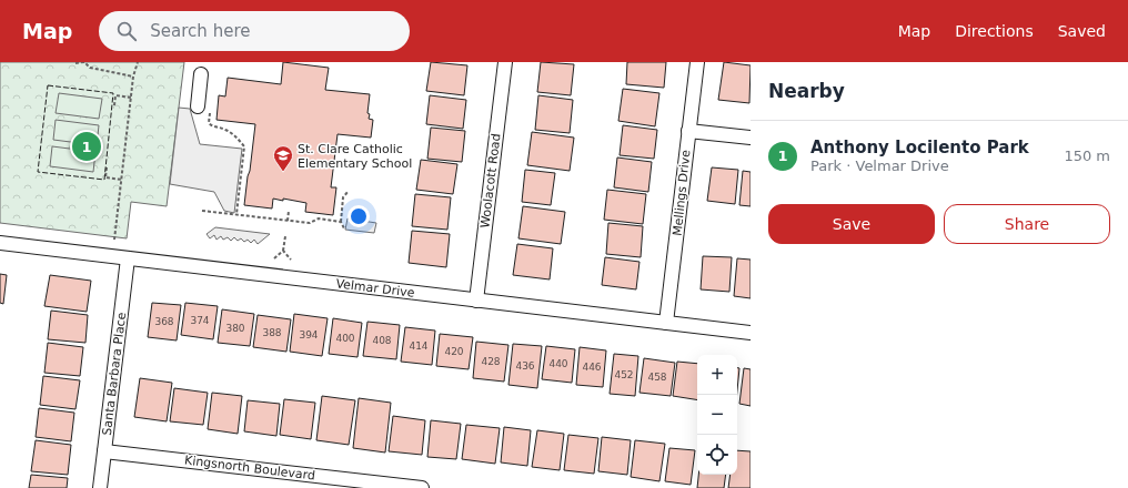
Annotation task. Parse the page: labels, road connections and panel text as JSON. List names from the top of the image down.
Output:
{
  "streets": {
    "street": [
      "Woolacott Road",
      "Mellings Drive",
      "Velmar Drive",
      "Santa Barbara Place",
      "Kingsnorth Boulevard"
    ]
  },
  "crossings": [
    ["Woolacott Road", "Velmar Drive"],
    ["Mellings Drive", "Velmar Drive"],
    ["Velmar Drive", "Santa Barbara Place"],
    ["Santa Barbara Place", "Kingsnorth Boulevard"]
  ],
  "places": {
    "school or university": ["St. Clare Catholic Elementary School"]
  },
  "house_numbers": [
    "374",
    "368",
    "380",
    "388",
    "394",
    "400",
    "408",
    "414",
    "420",
    "428",
    "440",
    "436",
    "446",
    "452",
    "458"
  ],
  "page": {
    "header": "Map",
    "search": "Search here",
    "nav": ["Map", "Directions", "Saved"],
    "heading": "Nearby",
    "list": [
      {
        "mark": "1",
        "name": "Anthony Locilento Park",
        "note": "Park · Velmar Drive",
        "value": "150 m"
      }
    ],
    "pins": "1",
    "buttons": ["Save", "Share"],
    "map_buttons": ["+", "−"]
  }
}
